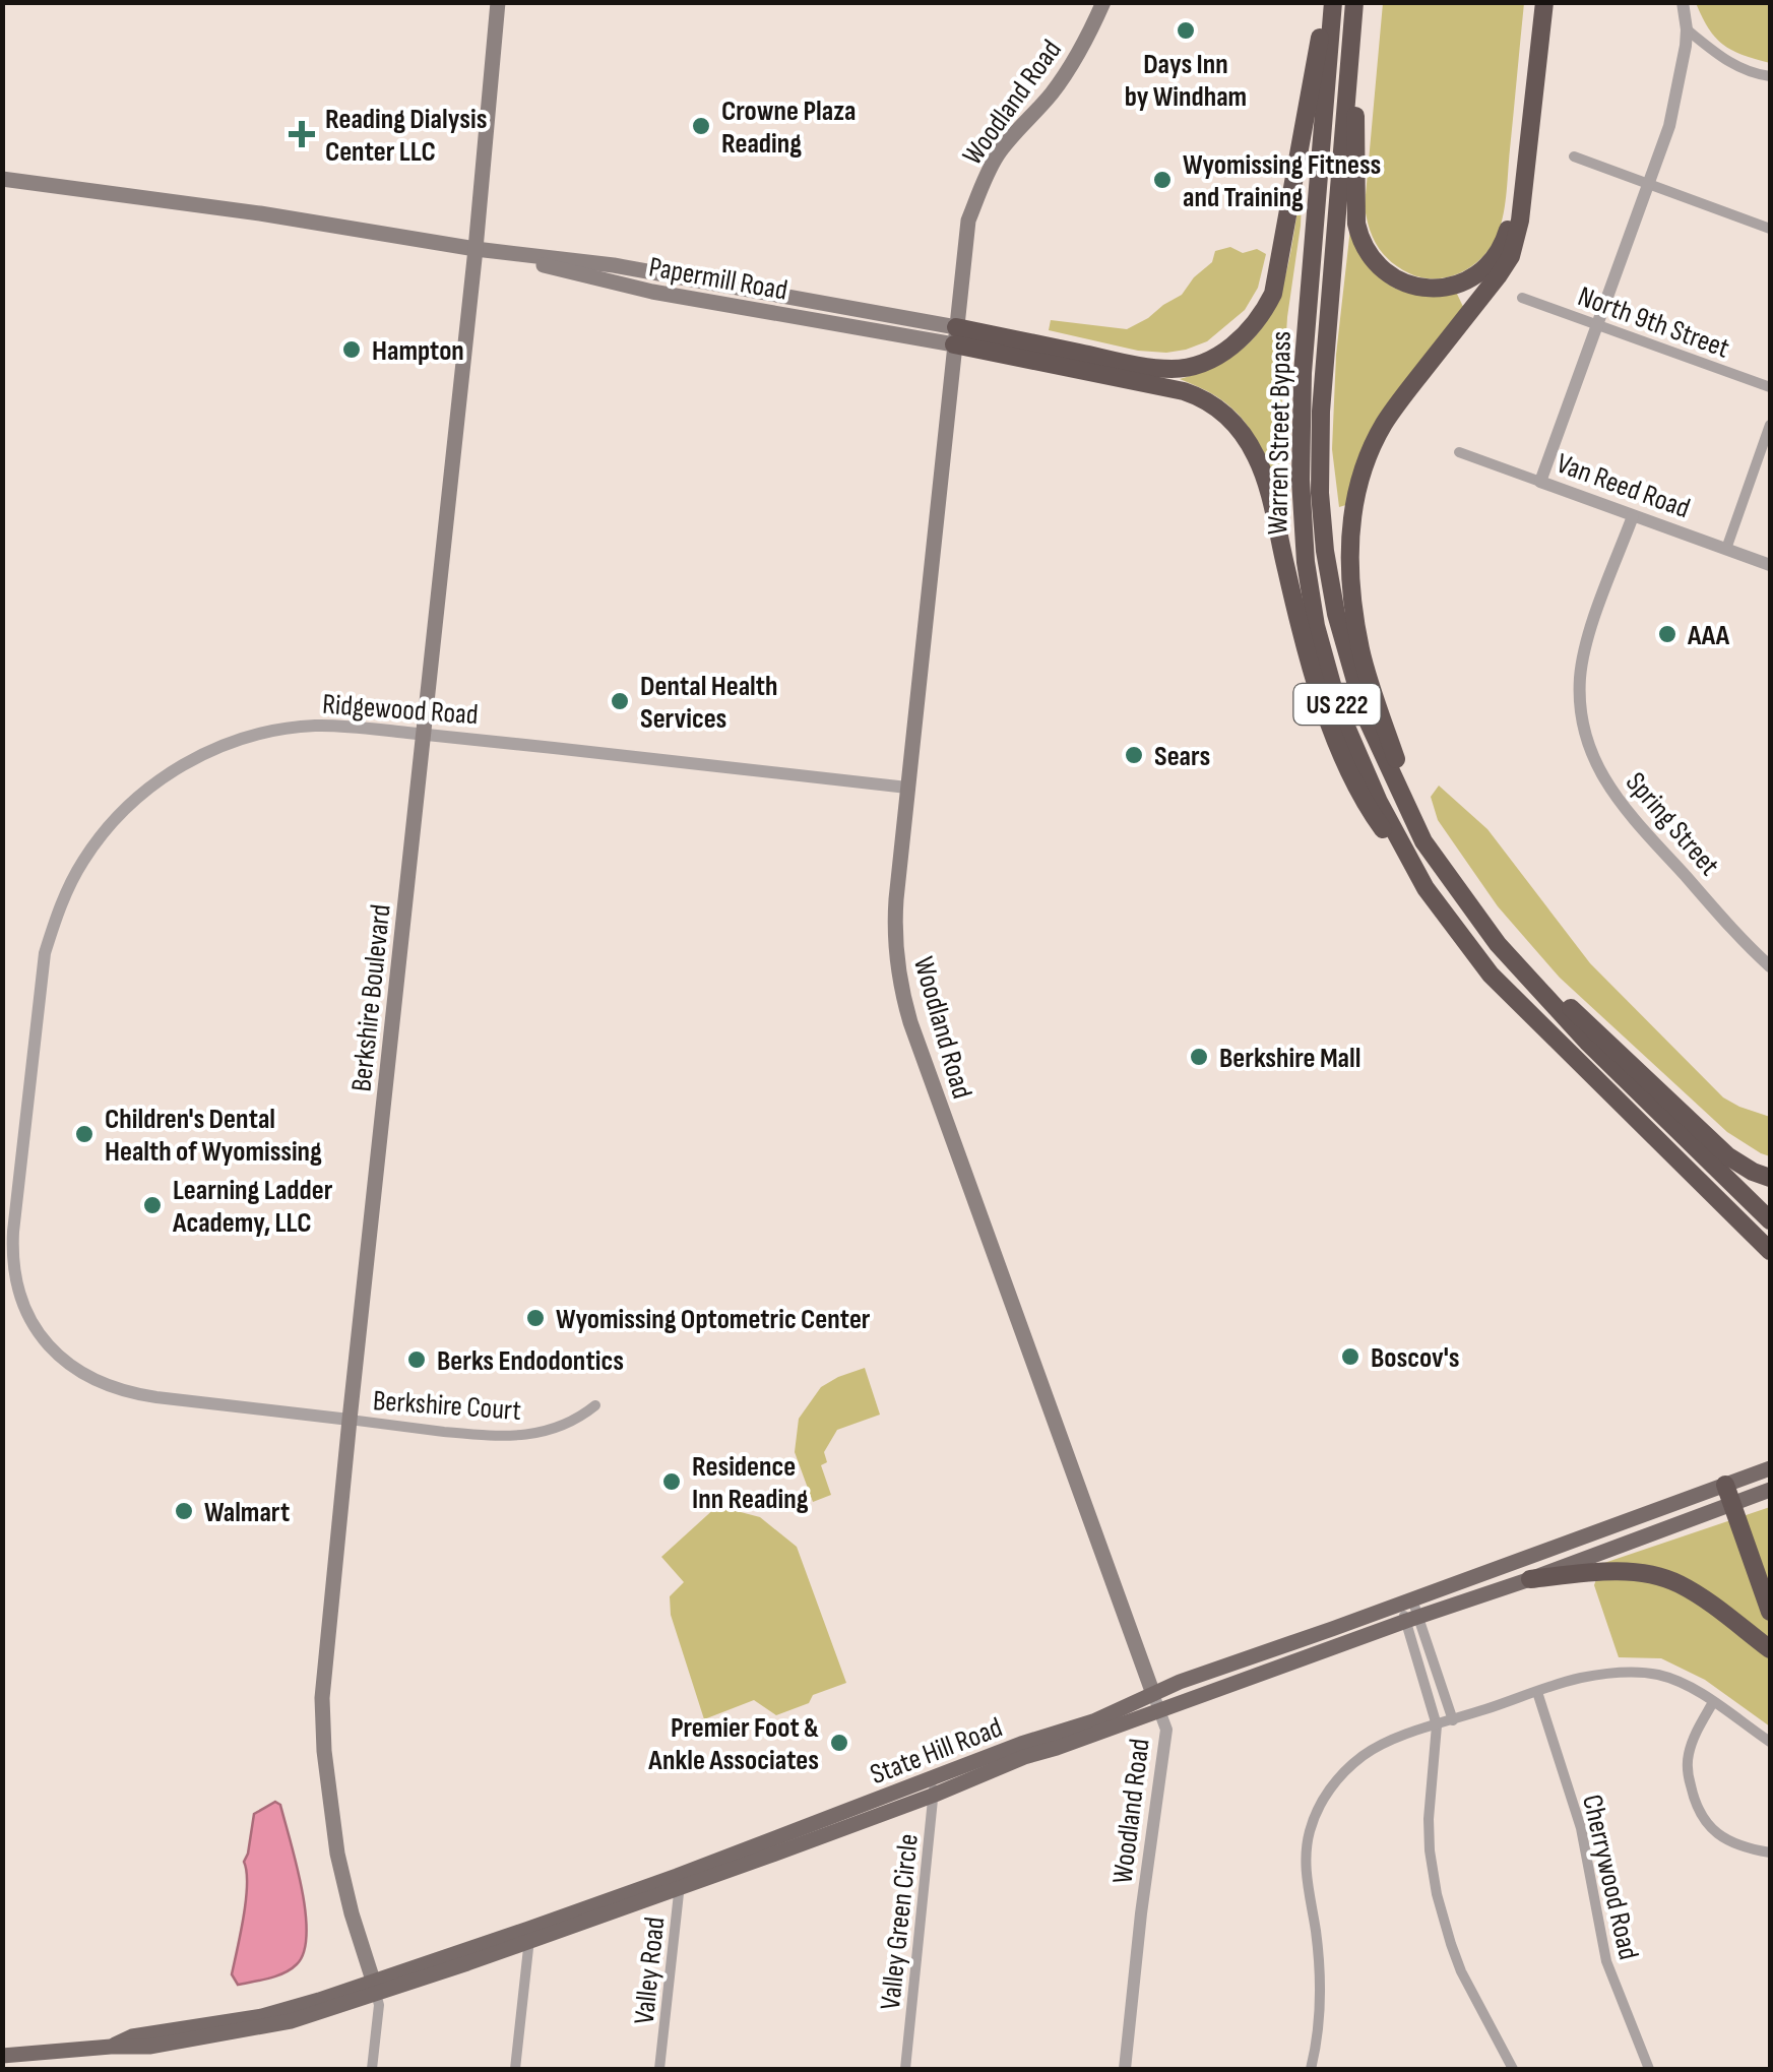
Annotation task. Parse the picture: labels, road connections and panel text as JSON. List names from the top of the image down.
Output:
{
  "streets": {
    "highway": ["Warren Street Bypass", "US 222"],
    "main road": [
      "Woodland Road",
      "Papermill Road",
      "Berkshire Boulevard",
      "State Hill Road"
    ],
    "street": [
      "North 9th Street",
      "Van Reed Road",
      "Ridgewood Road",
      "Spring Street",
      "Berkshire Court",
      "Cherrywood Road",
      "Valley Green Circle",
      "Valley Road"
    ]
  },
  "crossings": [
    ["Woodland Road", "Papermill Road"],
    ["Woodland Road", "Ridgewood Road"],
    ["Woodland Road", "State Hill Road"],
    ["Papermill Road", "Berkshire Boulevard"],
    ["Van Reed Road", "Spring Street"],
    ["Ridgewood Road", "Berkshire Boulevard"],
    ["Ridgewood Road", "Berkshire Court"],
    ["Berkshire Boulevard", "Berkshire Court"],
    ["Berkshire Boulevard", "State Hill Road"],
    ["State Hill Road", "Valley Green Circle"],
    ["State Hill Road", "Valley Road"]
  ],
  "places": {
    "other": [
      "Days Inn by Windham",
      "Crowne Plaza Reading",
      "Wyomissing Fitness and Training",
      "Hampton",
      "AAA",
      "Dental Health Services",
      "Sears",
      "Berkshire Mall",
      "Children's Dental Health of Wyomissing",
      "Learning Ladder Academy, LLC",
      "Wyomissing Optometric Center",
      "Boscov's",
      "Berks Endodontics",
      "Residence Inn Reading",
      "Walmart",
      "Premier Foot & Ankle Associates"
    ],
    "health": ["Reading Dialysis Center LLC"]
  }
}
